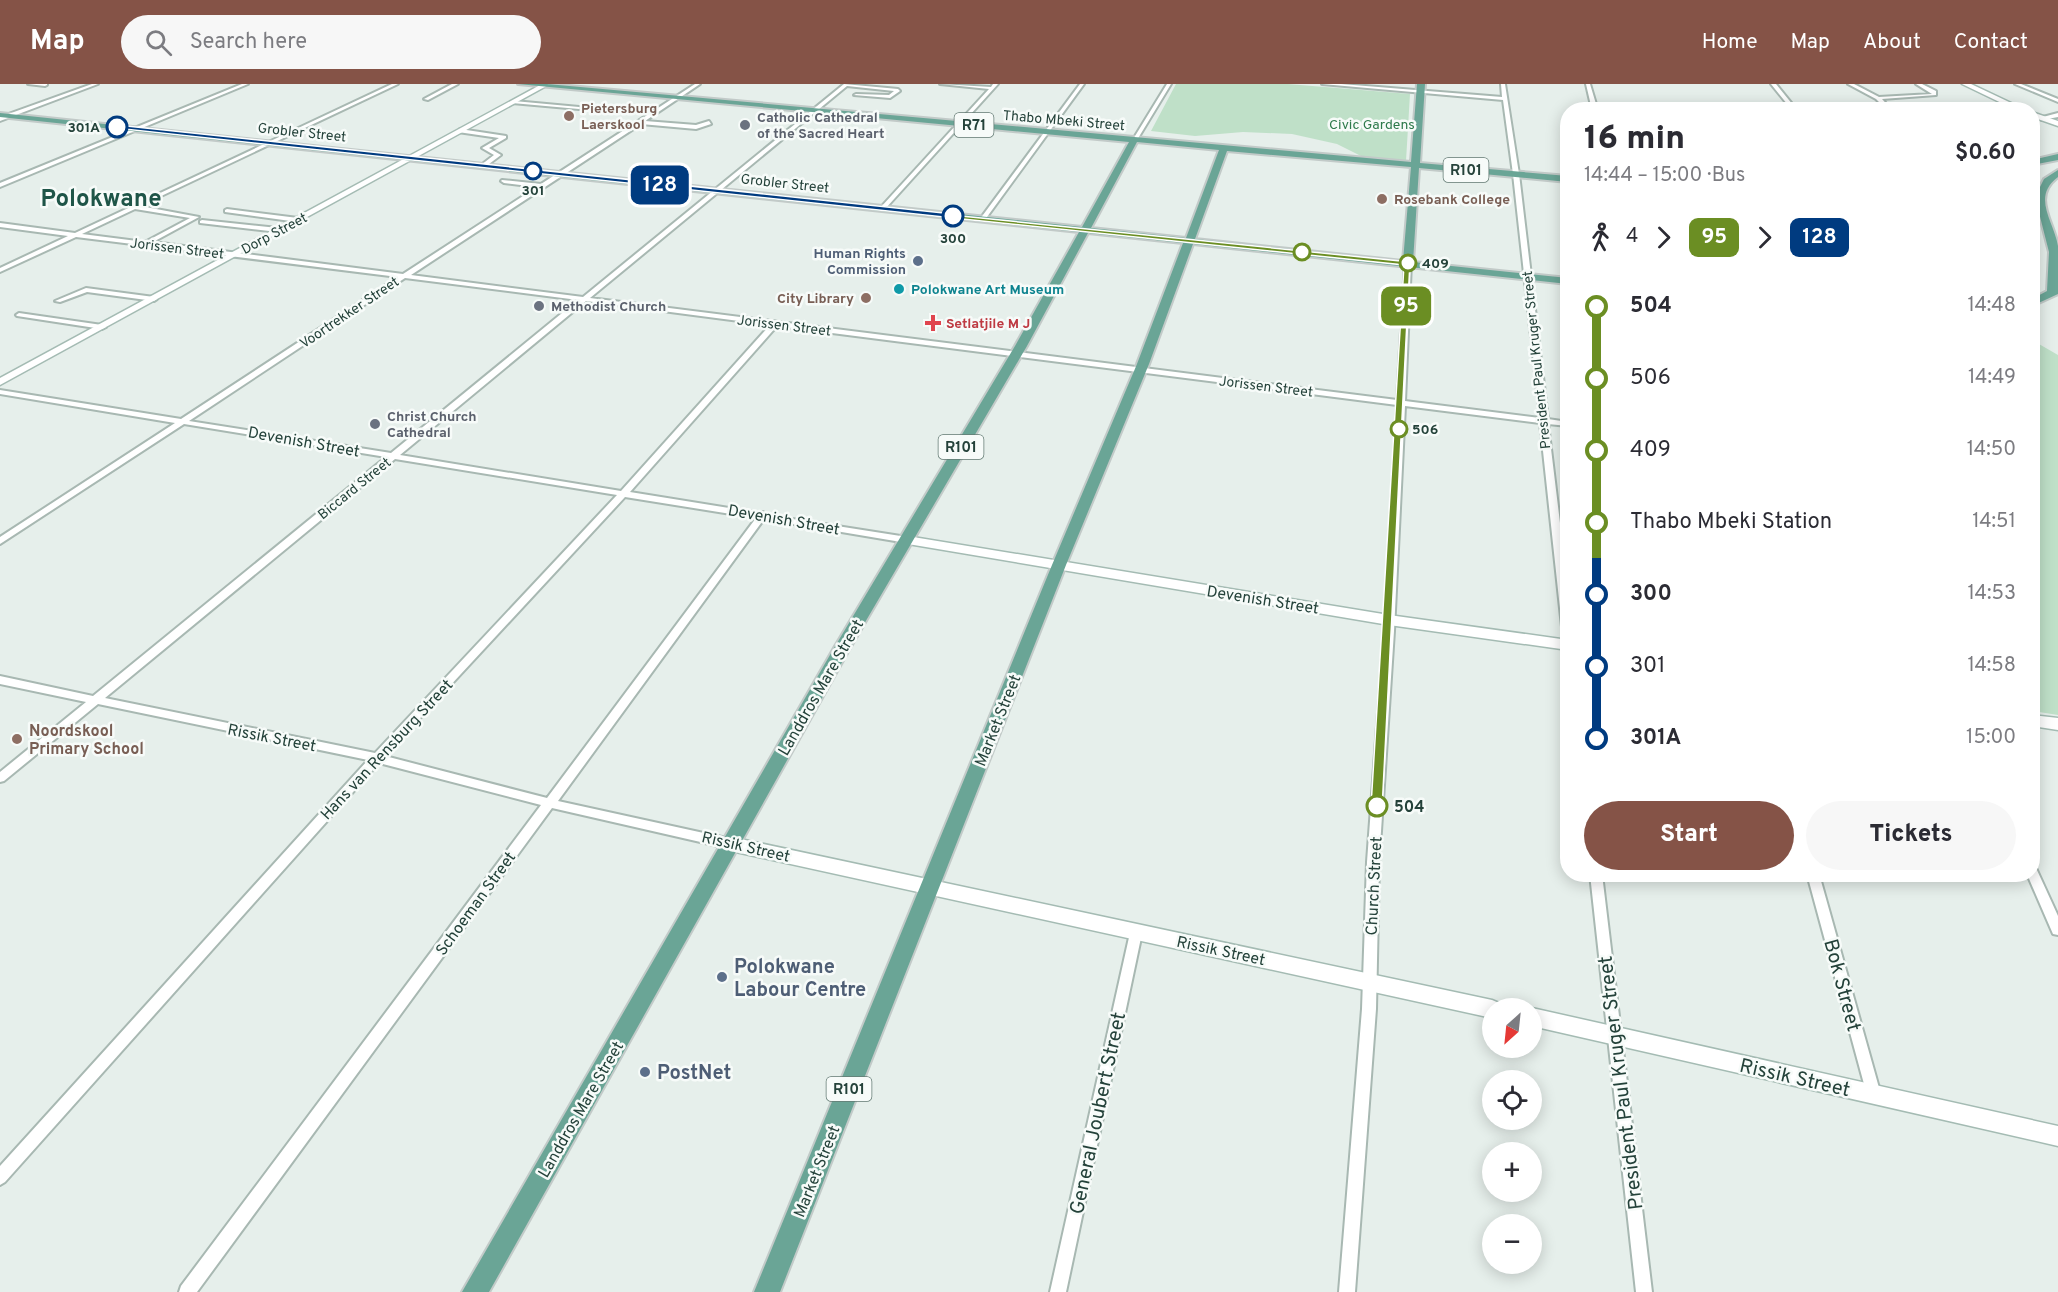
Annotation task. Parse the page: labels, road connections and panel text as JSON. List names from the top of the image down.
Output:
{
  "streets": {
    "main road": [
      "Thabo Mbeki Street",
      "R71",
      "Grobler Street",
      "R101",
      "Dorp Street",
      "Devenish Street",
      "Landdros Mare Street",
      "Market Street",
      "Rissik Street",
      "Church Street"
    ],
    "street": [
      "Jorissen Street",
      "Voortrekker Street",
      "President Paul Kruger Street",
      "Biccard Street",
      "Hans van Rensburg Street",
      "Schoeman Street",
      "Bok Street",
      "General Joubert Street"
    ]
  },
  "crossings": [
    ["Thabo Mbeki Street", "Dorp Street"],
    ["Thabo Mbeki Street", "Voortrekker Street"],
    ["Thabo Mbeki Street", "President Paul Kruger Street"],
    ["Thabo Mbeki Street", "Biccard Street"],
    ["Thabo Mbeki Street", "Landdros Mare Street"],
    ["Thabo Mbeki Street", "Market Street"],
    ["Thabo Mbeki Street", "Church Street"],
    ["Grobler Street", "Dorp Street"],
    ["Grobler Street", "Voortrekker Street"],
    ["Grobler Street", "President Paul Kruger Street"],
    ["Grobler Street", "Biccard Street"],
    ["Grobler Street", "Landdros Mare Street"],
    ["Grobler Street", "Market Street"],
    ["Grobler Street", "Church Street"],
    ["Dorp Street", "Jorissen Street"],
    ["Jorissen Street", "Voortrekker Street"],
    ["Jorissen Street", "President Paul Kruger Street"],
    ["Jorissen Street", "Biccard Street"],
    ["Jorissen Street", "Landdros Mare Street"],
    ["Jorissen Street", "Market Street"],
    ["Jorissen Street", "Hans van Rensburg Street"],
    ["Jorissen Street", "Church Street"],
    ["Voortrekker Street", "Devenish Street"],
    ["President Paul Kruger Street", "Rissik Street"],
    ["Devenish Street", "Biccard Street"],
    ["Devenish Street", "Landdros Mare Street"],
    ["Devenish Street", "Market Street"],
    ["Devenish Street", "Hans van Rensburg Street"],
    ["Devenish Street", "Church Street"],
    ["Devenish Street", "Schoeman Street"],
    ["Biccard Street", "Rissik Street"],
    ["Landdros Mare Street", "Rissik Street"],
    ["Market Street", "Rissik Street"],
    ["Rissik Street", "Hans van Rensburg Street"],
    ["Rissik Street", "Church Street"],
    ["Rissik Street", "Schoeman Street"],
    ["Rissik Street", "Bok Street"],
    ["Rissik Street", "General Joubert Street"]
  ],
  "districts": ["Polokwane"],
  "parks": ["Civic Gardens"],
  "places": {
    "other": [
      "Pietersburg Laerskool",
      "Catholic Cathedral of the Sacred Heart",
      "301A",
      "301",
      "Rosebank College",
      "300",
      "Human Rights Commission",
      "409",
      "Polokwane Art Museum",
      "City Library",
      "Methodist Church",
      "Christ Church Cathedral",
      "506",
      "Noordskool Primary School",
      "504",
      "Polokwane Labour Centre",
      "PostNet"
    ],
    "health": ["Setlatjile M J"]
  },
  "lines": ["bus line 128", "bus line 95"],
  "north": "bottom left",
  "page": {
    "header": "Map",
    "search": "Search here",
    "nav": [
      "Home",
      "Map",
      "About",
      "Contact"
    ],
    "on_map": ["95", "128"],
    "heading": ["16 min", "14:44 – 15:00 · Bus", "$0.60"],
    "legs": ["4", "95", "128"],
    "list": [
      {
        "name": "504",
        "value": "14:48"
      },
      {
        "name": "506",
        "value": "14:49"
      },
      {
        "name": "409",
        "value": "14:50"
      },
      {
        "name": "Thabo Mbeki Station",
        "value": "14:51"
      },
      {
        "name": "300",
        "value": "14:53"
      },
      {
        "name": "301",
        "value": "14:58"
      },
      {
        "name": "301A",
        "value": "15:00"
      }
    ],
    "buttons": ["Start", "Tickets"],
    "map_buttons": ["+", "−"]
  }
}
